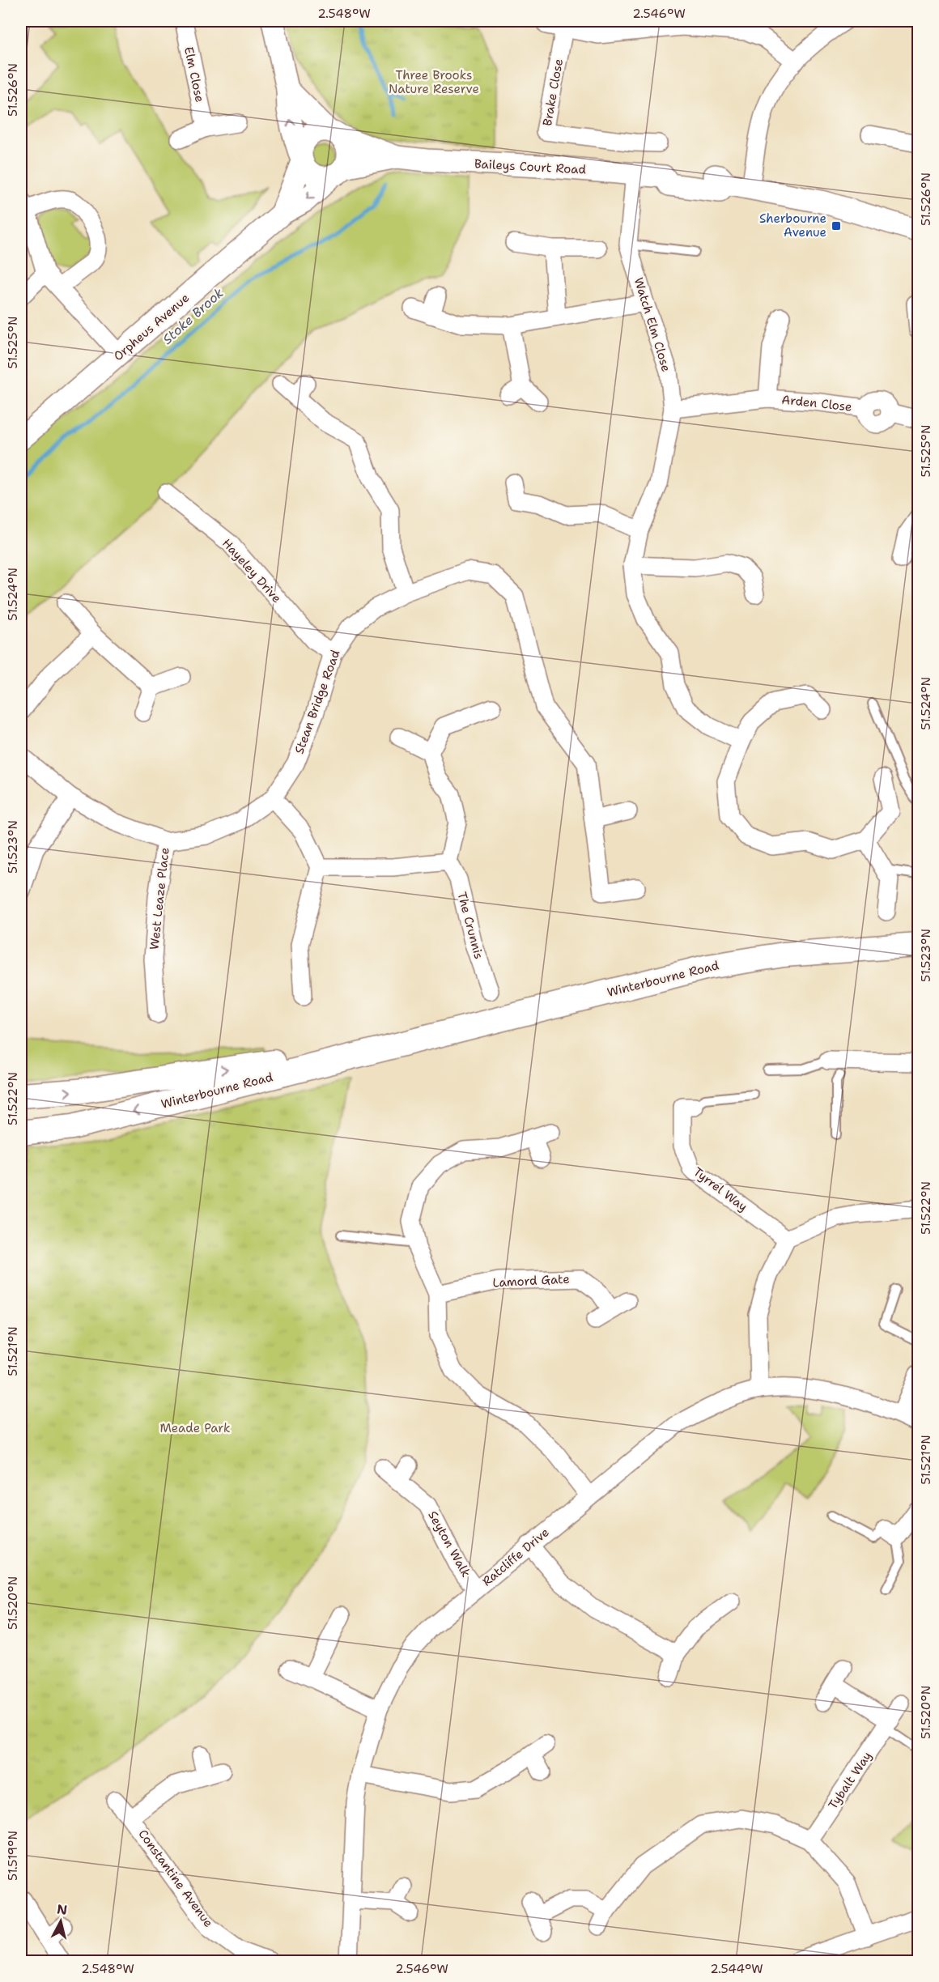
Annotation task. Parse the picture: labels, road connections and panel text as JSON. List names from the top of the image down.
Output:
{
  "streets": {
    "main road": ["Winterbourne Road"],
    "street": [
      "Elm Close",
      "Brake Close",
      "Baileys Court Road",
      "Watch Elm Close",
      "Orpheus Avenue",
      "Arden Close",
      "Hayeley Drive",
      "Stean Bridge Road",
      "West Leaze Place",
      "The Crunnis",
      "Tyrrel Way",
      "Lamord Gate",
      "Seyton Walk",
      "Ratcliffe Drive",
      "Tybalt Way",
      "Constantine Avenue"
    ]
  },
  "crossings": [
    ["Baileys Court Road", "Watch Elm Close"],
    ["Baileys Court Road", "Orpheus Avenue"],
    ["Watch Elm Close", "Arden Close"],
    ["Hayeley Drive", "Stean Bridge Road"],
    ["Stean Bridge Road", "West Leaze Place"],
    ["Seyton Walk", "Ratcliffe Drive"]
  ],
  "water": ["Stoke Brook"],
  "parks": ["Three Brooks Nature Reserve", "Meade Park"],
  "places": {
    "transit": ["Sherbourne Avenue"]
  },
  "north": "top",
  "coordinates": [
    "2.548°W",
    "2.546°W",
    "51.526°N",
    "51.525°N",
    "51.524°N",
    "51.523°N",
    "51.522°N",
    "51.521°N",
    "51.520°N",
    "51.519°N",
    "2.544°W"
  ]
}
